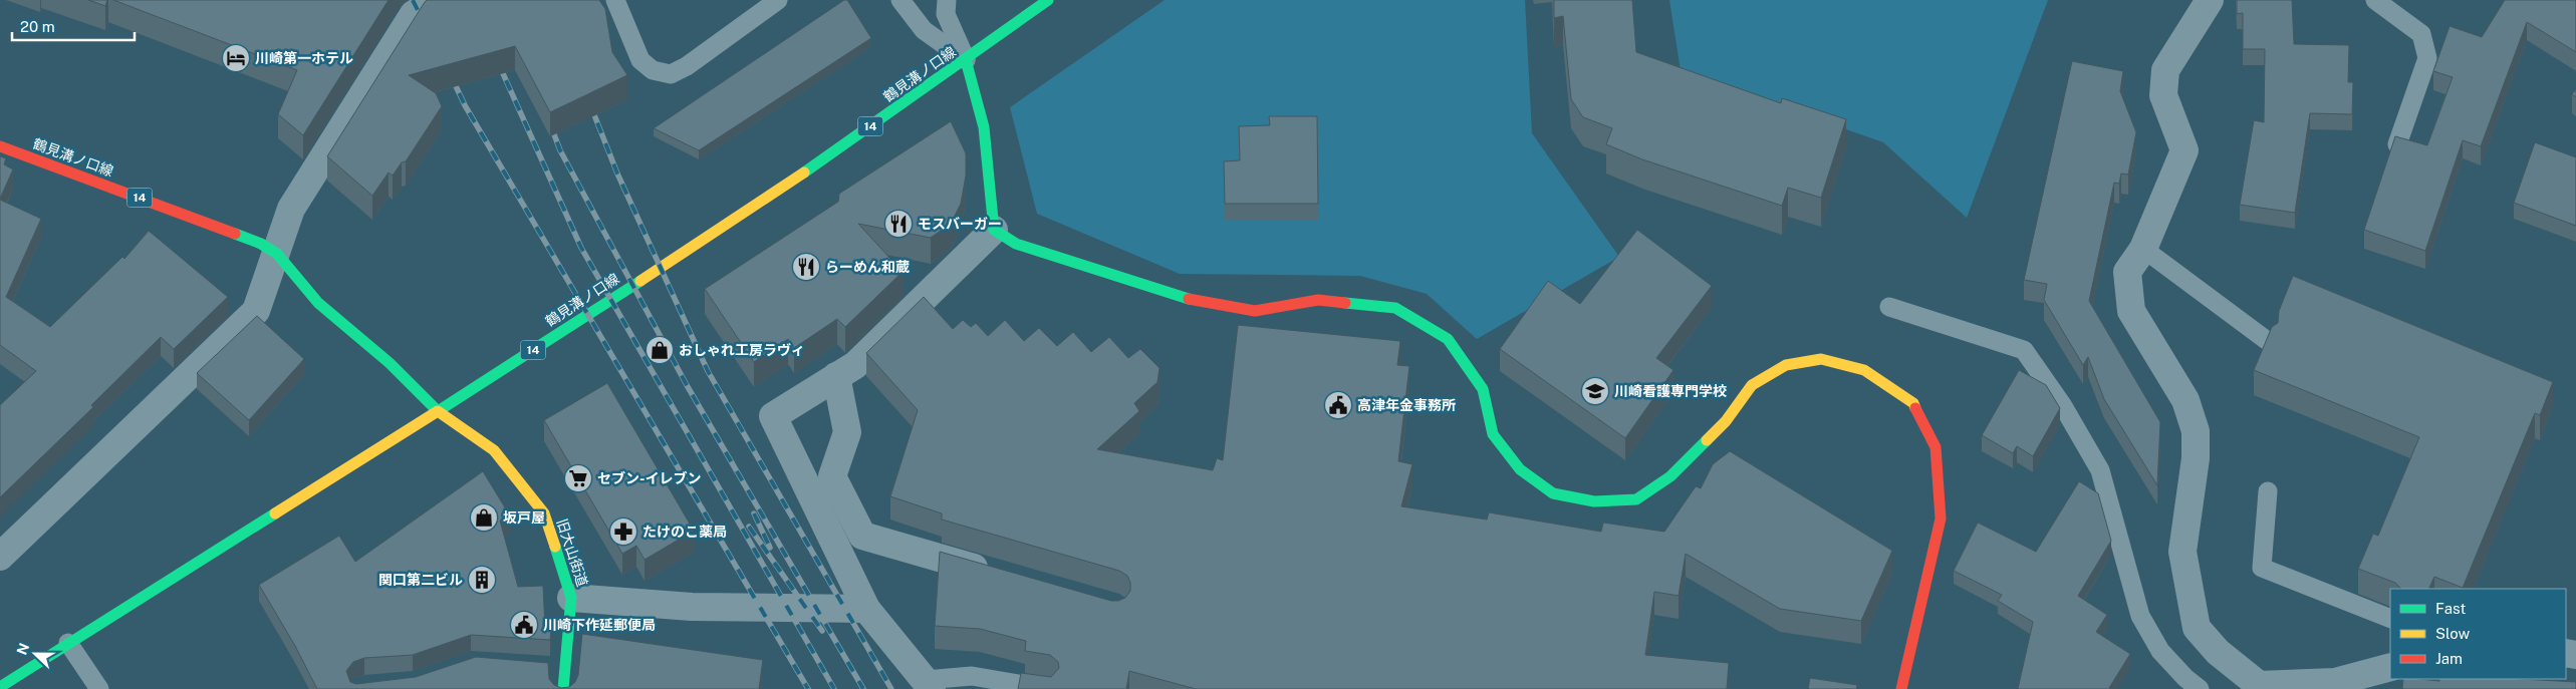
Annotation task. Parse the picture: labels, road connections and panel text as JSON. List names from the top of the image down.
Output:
{
  "streets": {
    "street": ["鶴見溝ノ口線", "14", "旧大山街道"]
  },
  "crossings": [
    ["鶴見溝ノ口線", "旧大山街道"]
  ],
  "places": {
    "hotel": ["川崎第一ホテル"],
    "restaurant": ["モスバーガー", "らーめん和蔵"],
    "shop": ["おしゃれ工房ラヴィ", "坂戸屋"],
    "school or university": ["川崎看護専門学校"],
    "public building": ["高津年金事務所", "川崎下作延郵便局"],
    "supermarket": ["セブン-イレブン"],
    "pharmacy": ["たけのこ薬局"],
    "building": ["関口第二ビル"]
  },
  "legend": ["Fast", "Slow", "Jam"],
  "scale_bar": "20 m",
  "north": "left"
}
